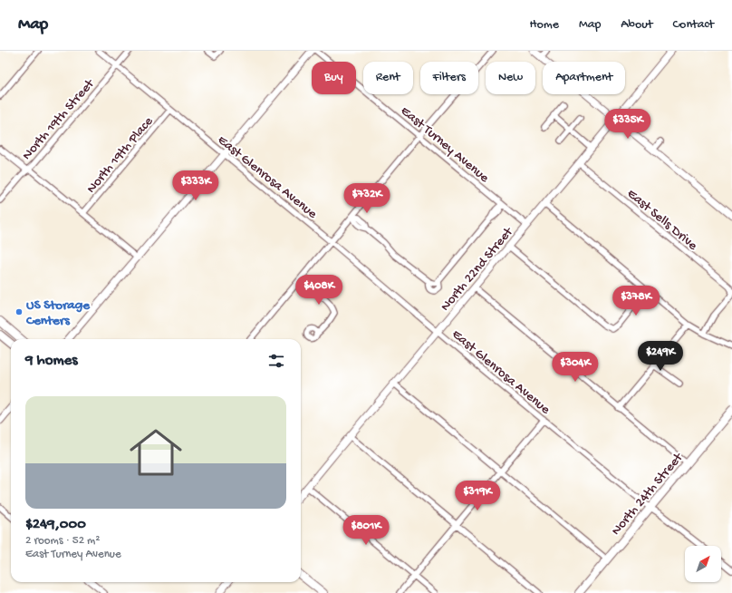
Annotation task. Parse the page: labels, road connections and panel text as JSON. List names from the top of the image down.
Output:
{
  "streets": {
    "main road": ["North 24th Street"],
    "street": [
      "North 19th Street",
      "East Turney Avenue",
      "North 19th Place",
      "East Glenrosa Avenue",
      "East Sells Drive",
      "North 22nd Street"
    ]
  },
  "crossings": [
    ["North 19th Street", "East Glenrosa Avenue"],
    ["East Turney Avenue", "North 22nd Street"],
    ["North 19th Place", "East Glenrosa Avenue"],
    ["East Glenrosa Avenue", "North 22nd Street"],
    ["East Glenrosa Avenue", "North 24th Street"],
    ["East Sells Drive", "North 22nd Street"]
  ],
  "places": ["US Storage Centers"],
  "north": "top right",
  "page": {
    "header": "Map",
    "nav": [
      "Home",
      "Map",
      "About",
      "Contact"
    ],
    "chip": [
      "Buy",
      "Rent",
      "Filters",
      "New",
      "Apartment"
    ],
    "price": [
      "$335K",
      "$333K",
      "$732K",
      "$408K",
      "$378K",
      "$249K",
      "$304K",
      "$319K",
      "$801K"
    ],
    "heading": "9 homes",
    "list": [
      {
        "name": "$249,000",
        "note": "2 rooms · 52 m² · East Turney Avenue"
      }
    ]
  }
}
